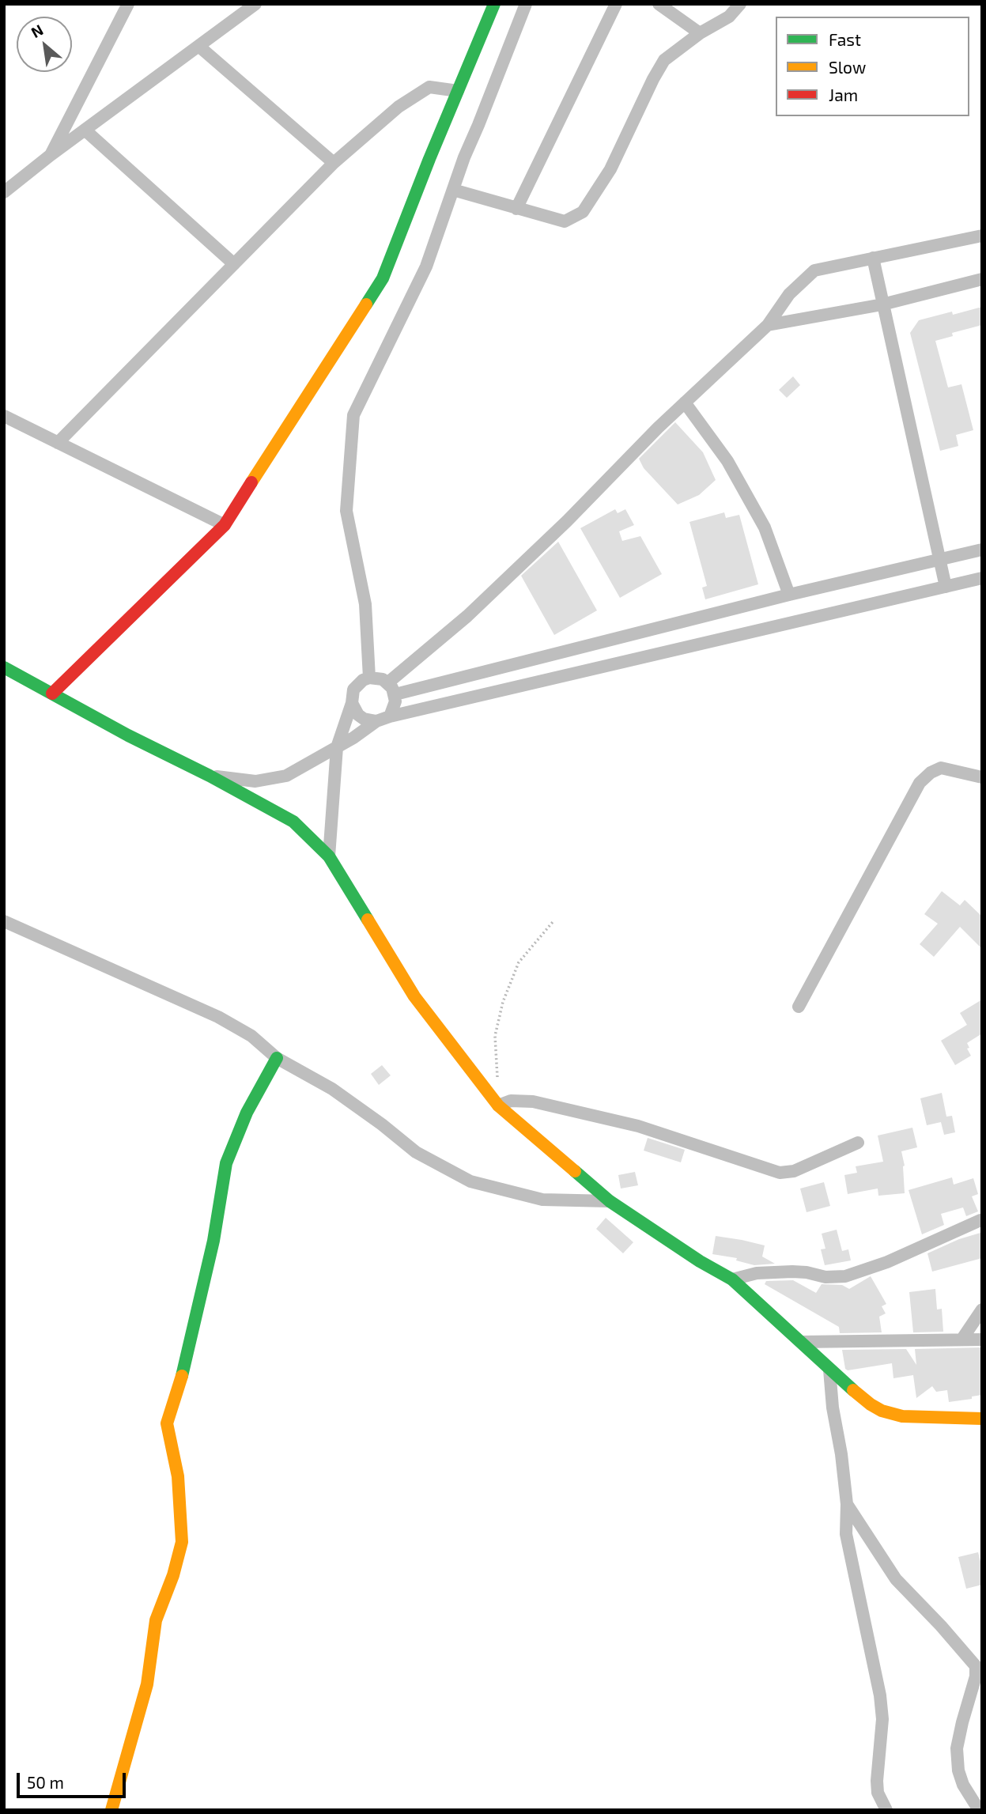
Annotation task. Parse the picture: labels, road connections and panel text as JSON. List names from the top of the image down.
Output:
{
  "legend": ["Fast", "Slow", "Jam"],
  "scale_bar": "50 m",
  "north": "top left"
}
